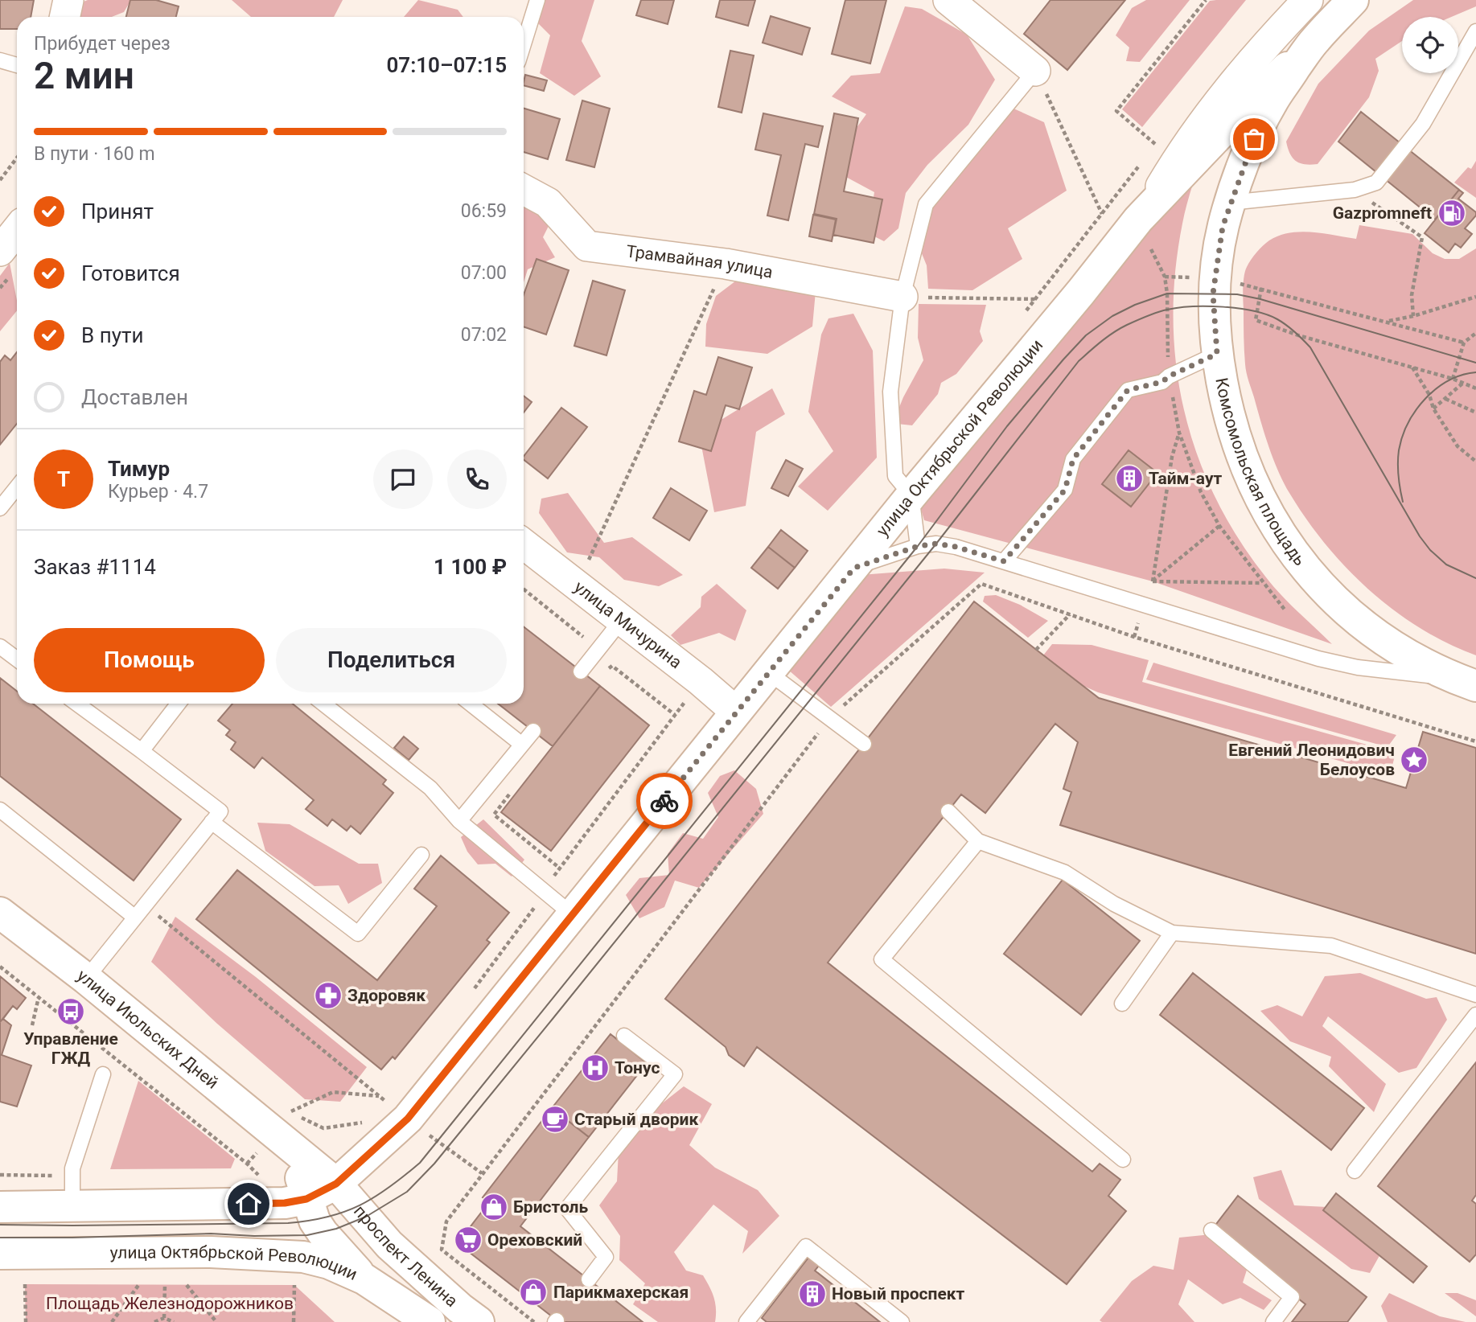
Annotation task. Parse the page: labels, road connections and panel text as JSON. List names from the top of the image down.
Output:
{
  "streets": {
    "street": [
      "Трамвайная улица",
      "улица Октябрьской Революции",
      "Комсомольская площадь",
      "улица Мичурина",
      "улица Июльских Дней",
      "проспект Ленина"
    ]
  },
  "crossings": [
    ["улица Октябрьской Революции", "Комсомольская площадь"],
    ["улица Октябрьской Революции", "улица Мичурина"],
    ["улица Октябрьской Революции", "улица Июльских Дней"],
    ["улица Октябрьской Революции", "проспект Ленина"],
    ["улица Июльских Дней", "проспект Ленина"]
  ],
  "parks": ["Площадь Железнодорожников"],
  "places": {
    "fuel station": ["Gazpromneft"],
    "building": ["Тайм-аут", "Новый проспект"],
    "place": ["Евгений Леонидович Белоусов"],
    "pharmacy": ["Здоровяк"],
    "bus stop": ["Управление ГЖД"],
    "hospital": ["Тонус"],
    "cafe": ["Старый дворик"],
    "shop": ["Бристоль", "Парикмахерская"],
    "supermarket": ["Ореховский"]
  },
  "page": {
    "heading": ["2 мин", "Прибудет через", "07:10–07:15"],
    "panel": [
      "Тимур",
      "Курьер · 4.7",
      "Заказ #1114",
      "1 100 ₽"
    ],
    "bar": "В пути · 160 m",
    "list": [
      ["Принят", "06:59"],
      ["Готовится", "07:00"],
      ["В пути", "07:02"],
      "Доставлен"
    ],
    "round": "Т",
    "buttons": ["Помощь", "Поделиться"]
  }
}
